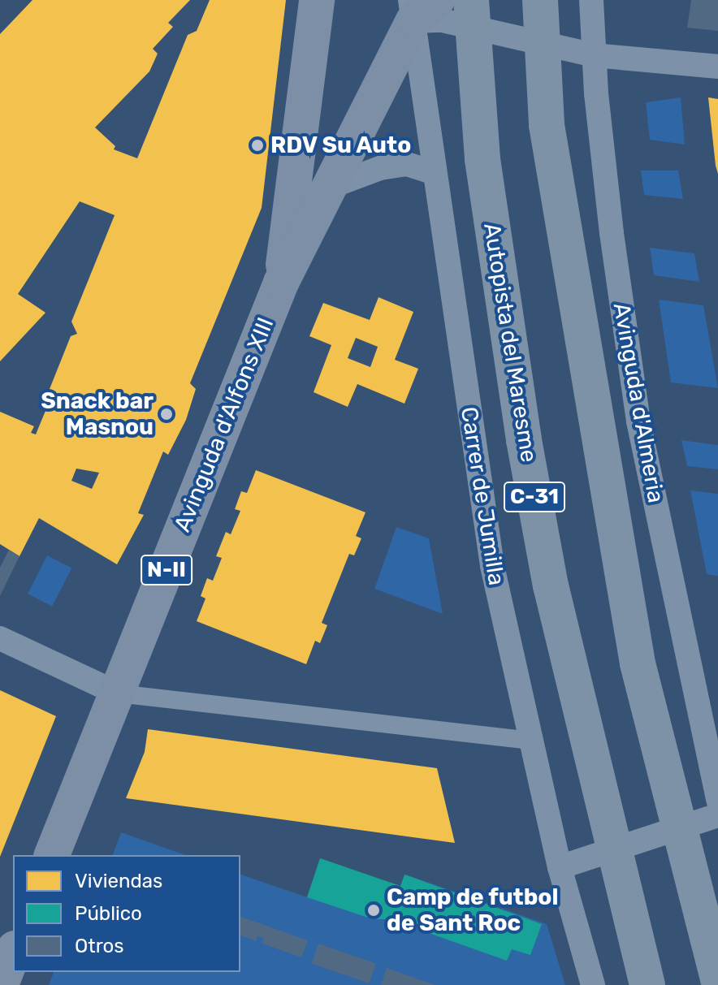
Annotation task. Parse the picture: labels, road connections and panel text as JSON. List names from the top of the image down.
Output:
{
  "streets": {
    "highway": ["Autopista del Maresme", "C-31"],
    "main road": ["Avinguda d'Alfons XIII", "N-II"],
    "street": ["Avinguda d'Almeria", "Carrer de Jumilla"]
  },
  "crossings": [
    ["Avinguda d'Alfons XIII", "Carrer de Jumilla"]
  ],
  "places": ["RDV Su Auto", "Snack bar Masnou", "Camp de futbol de Sant Roc"],
  "legend": ["Viviendas", "Público", "Otros"]
}
